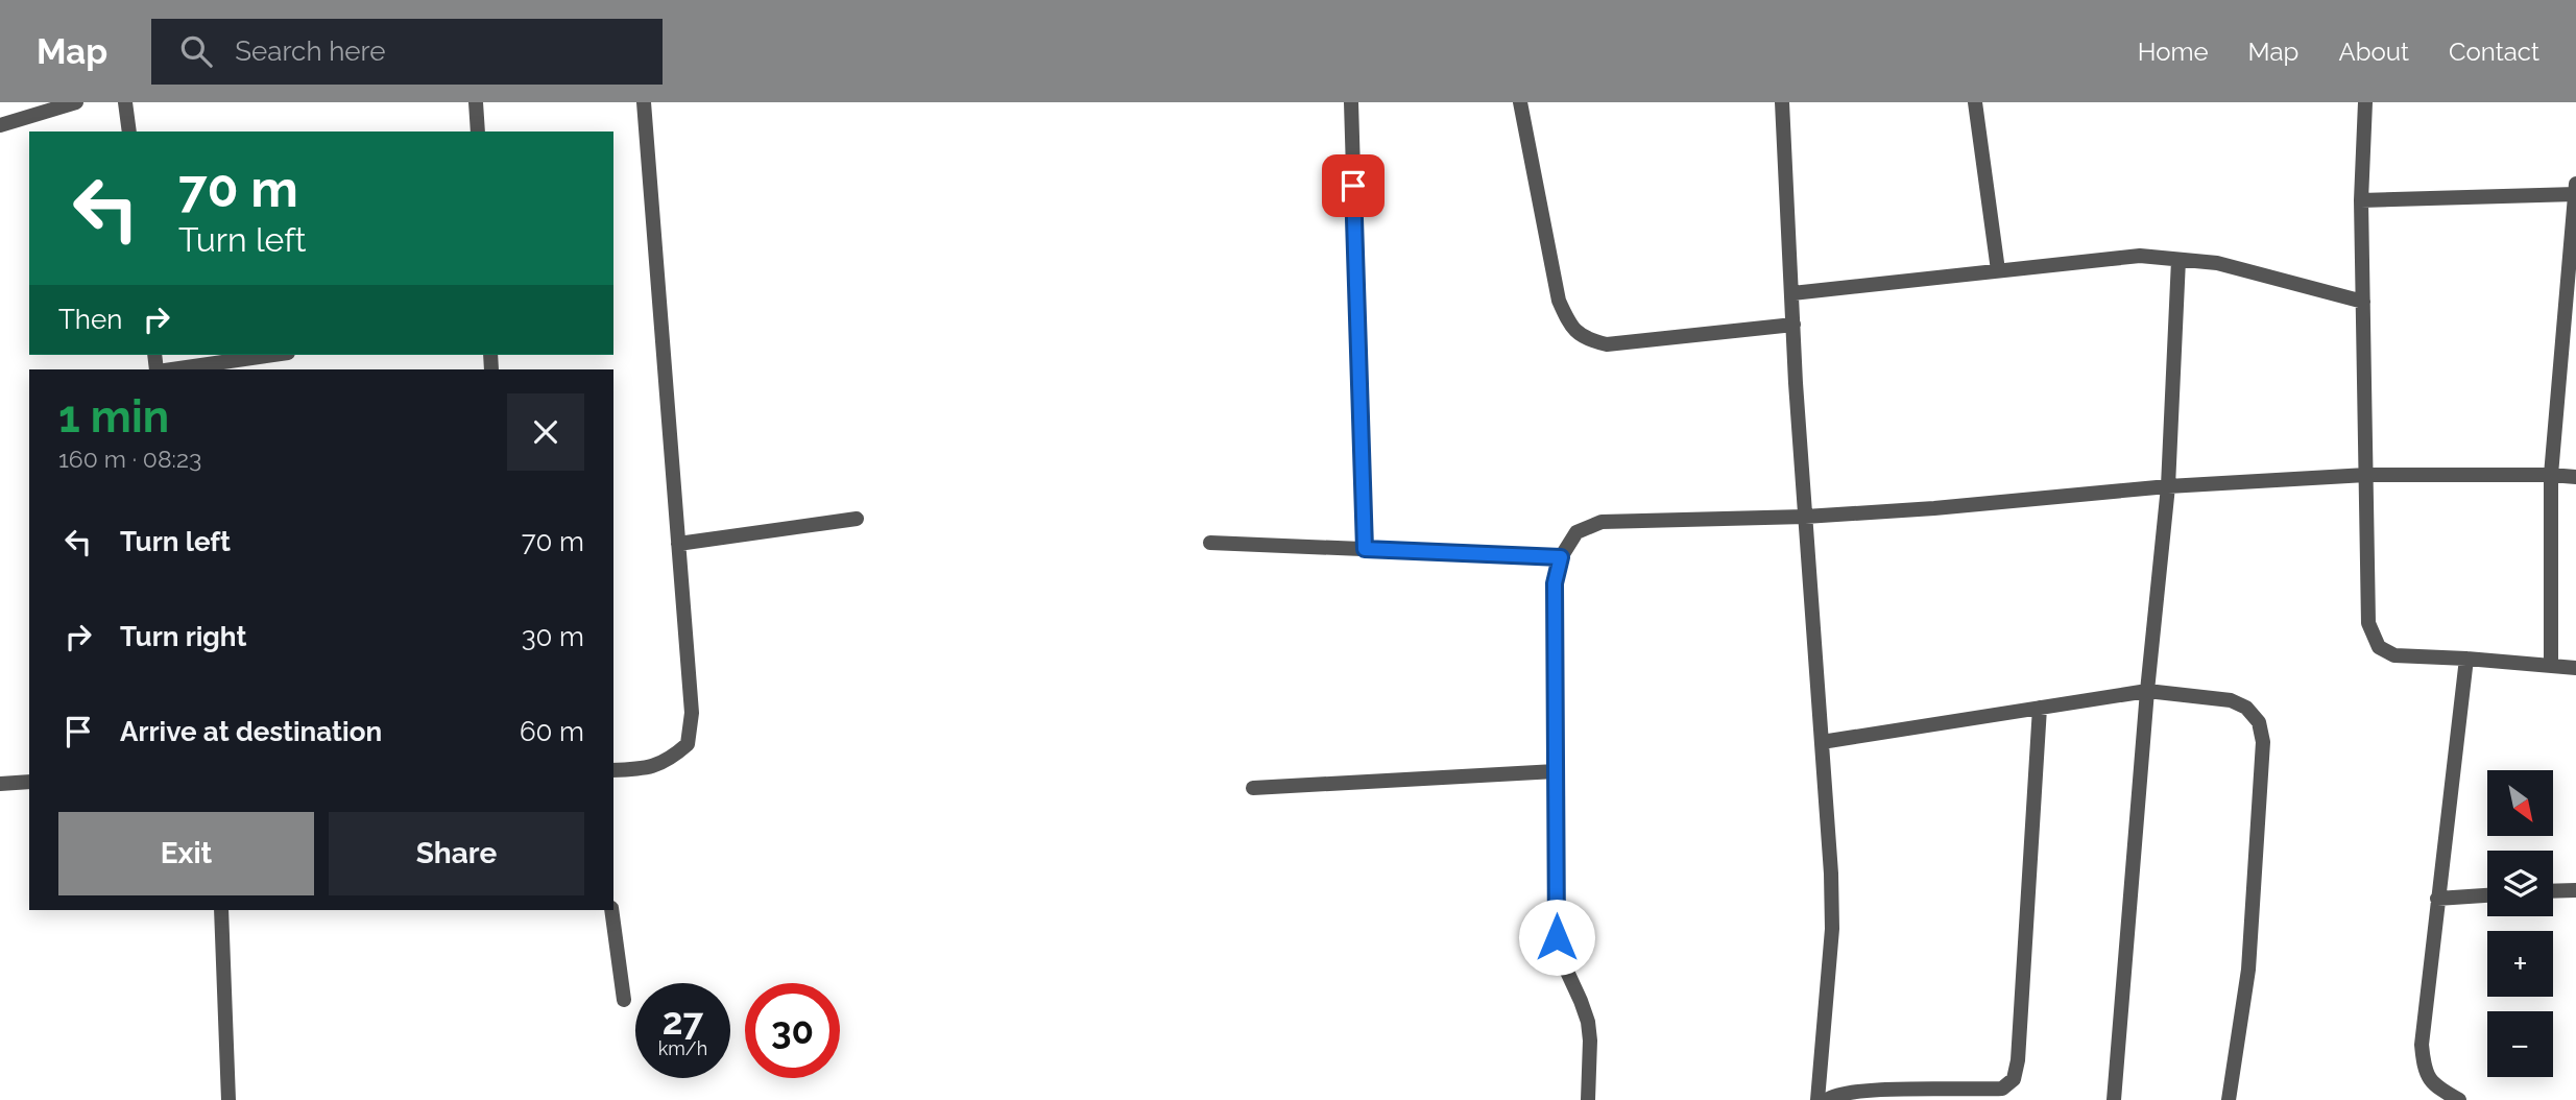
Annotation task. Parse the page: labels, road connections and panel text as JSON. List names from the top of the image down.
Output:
{
  "north": "bottom right",
  "page": {
    "header": "Map",
    "search": "Search here",
    "nav": [
      "Home",
      "Map",
      "About",
      "Contact"
    ],
    "turn": ["70 m", "Turn left"],
    "then": "Then",
    "heading": ["1 min", "160 m · 08:23"],
    "list": [
      {
        "name": "Turn left",
        "value": "70 m"
      },
      {
        "name": "Turn right",
        "value": "30 m"
      },
      {
        "name": "Arrive at destination",
        "value": "60 m"
      }
    ],
    "map_buttons": ["+", "−"],
    "buttons": ["Exit", "Share"],
    "speed": "27 km/h",
    "limit": "30"
  }
}
